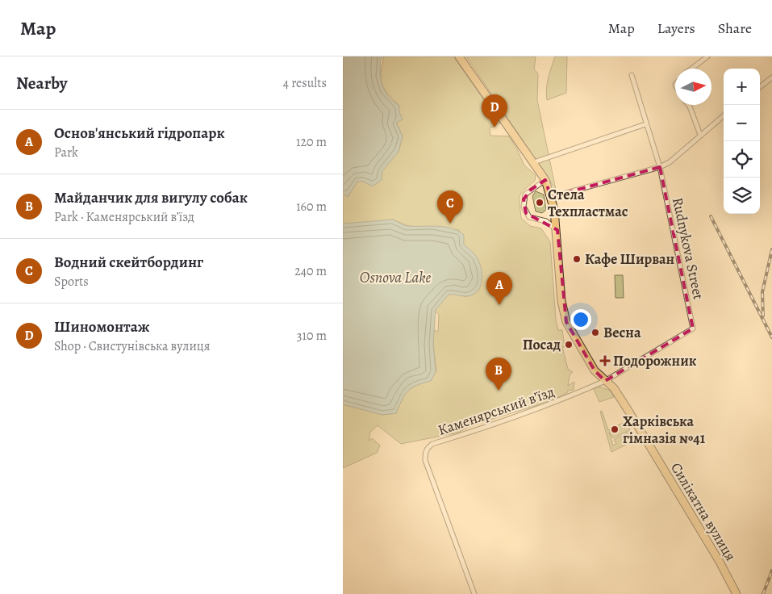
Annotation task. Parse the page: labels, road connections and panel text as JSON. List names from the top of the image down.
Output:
{
  "streets": {
    "main road": ["Силікатна вулиця"],
    "street": ["Rudnykova Street", "Каменярський в’їзд"]
  },
  "crossings": [
    ["Rudnykova Street", "Каменярський в’їзд"],
    ["Rudnykova Street", "Силікатна вулиця"],
    ["Каменярський в’їзд", "Силікатна вулиця"]
  ],
  "water": ["Osnova Lake"],
  "places": {
    "other": [
      "Стела Техпластмас",
      "Кафе Ширван",
      "Весна",
      "Посад",
      "Харківська гімназія №41"
    ],
    "health": ["Подорожник"]
  },
  "north": "right",
  "page": {
    "header": "Map",
    "nav": ["Map", "Layers", "Share"],
    "heading": ["Nearby", "4 results"],
    "map_buttons": ["+", "−"],
    "pins": [
      "D",
      "C",
      "A",
      "B"
    ],
    "list": [
      {
        "mark": "A",
        "name": "Основ'янський гідропарк",
        "note": "Park",
        "value": "120 m"
      },
      {
        "mark": "B",
        "name": "Майданчик для вигулу собак",
        "note": "Park · Каменярський в’їзд",
        "value": "160 m"
      },
      {
        "mark": "C",
        "name": "Водний скейтбординг",
        "note": "Sports",
        "value": "240 m"
      },
      {
        "mark": "D",
        "name": "Шиномонтаж",
        "note": "Shop · Свистунівська вулиця",
        "value": "310 m"
      }
    ]
  }
}
